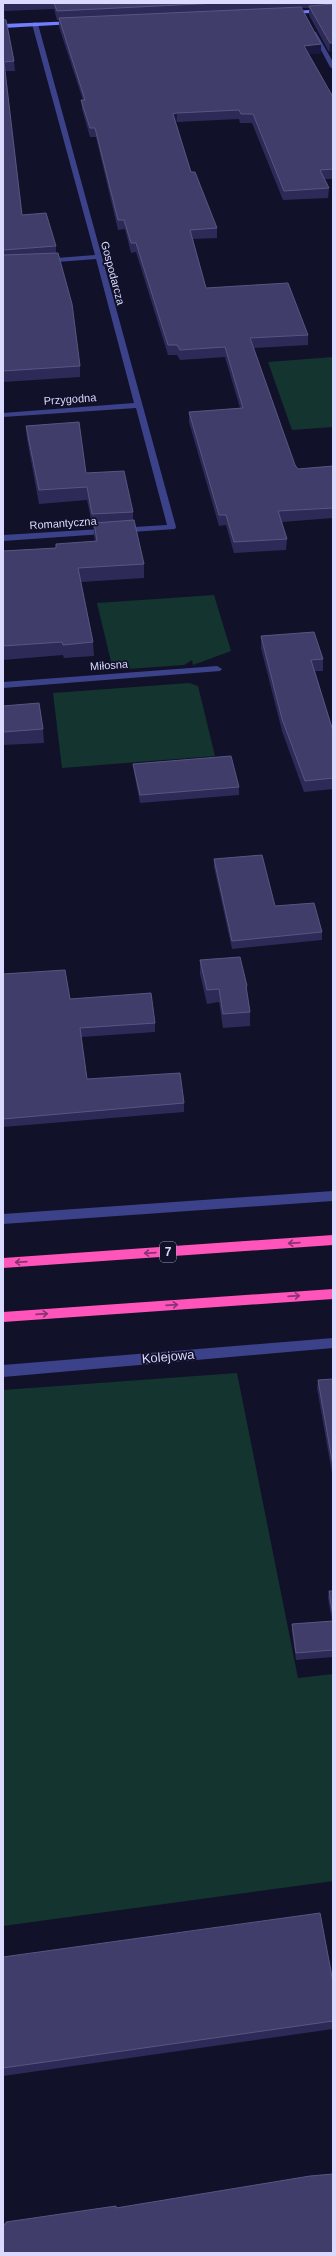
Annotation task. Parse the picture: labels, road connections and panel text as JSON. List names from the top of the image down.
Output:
{
  "streets": {
    "highway": ["7"],
    "street": [
      "Gospodarcza",
      "Przygodna",
      "Romantyczna",
      "Miłosna",
      "Kolejowa"
    ]
  },
  "crossings": [
    ["Gospodarcza", "Przygodna"],
    ["Gospodarcza", "Romantyczna"]
  ]
}
